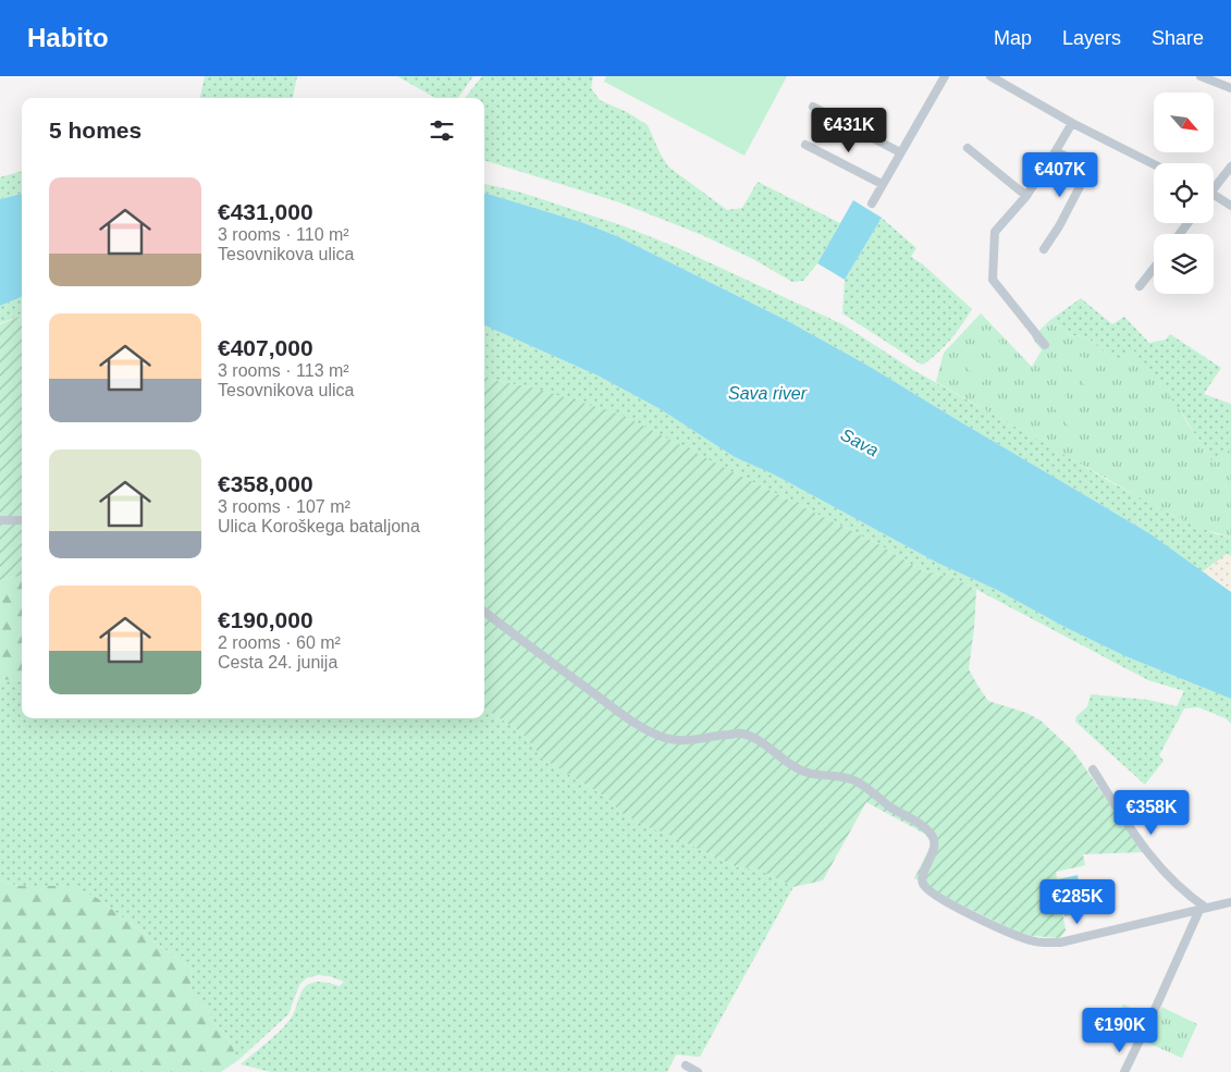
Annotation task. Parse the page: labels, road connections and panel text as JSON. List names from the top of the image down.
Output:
{
  "water": ["Sava river", "Sava"],
  "north": "bottom right",
  "page": {
    "header": "Habito",
    "nav": ["Map", "Layers", "Share"],
    "heading": "5 homes",
    "price": [
      "€431K",
      "€407K",
      "€358K",
      "€285K",
      "€190K"
    ],
    "list": [
      {
        "name": "€431,000",
        "note": "3 rooms · 110 m² · Tesovnikova ulica"
      },
      {
        "name": "€407,000",
        "note": "3 rooms · 113 m² · Tesovnikova ulica"
      },
      {
        "name": "€358,000",
        "note": "3 rooms · 107 m² · Ulica Koroškega bataljona"
      },
      {
        "name": "€190,000",
        "note": "2 rooms · 60 m² · Cesta 24. junija"
      }
    ]
  }
}
